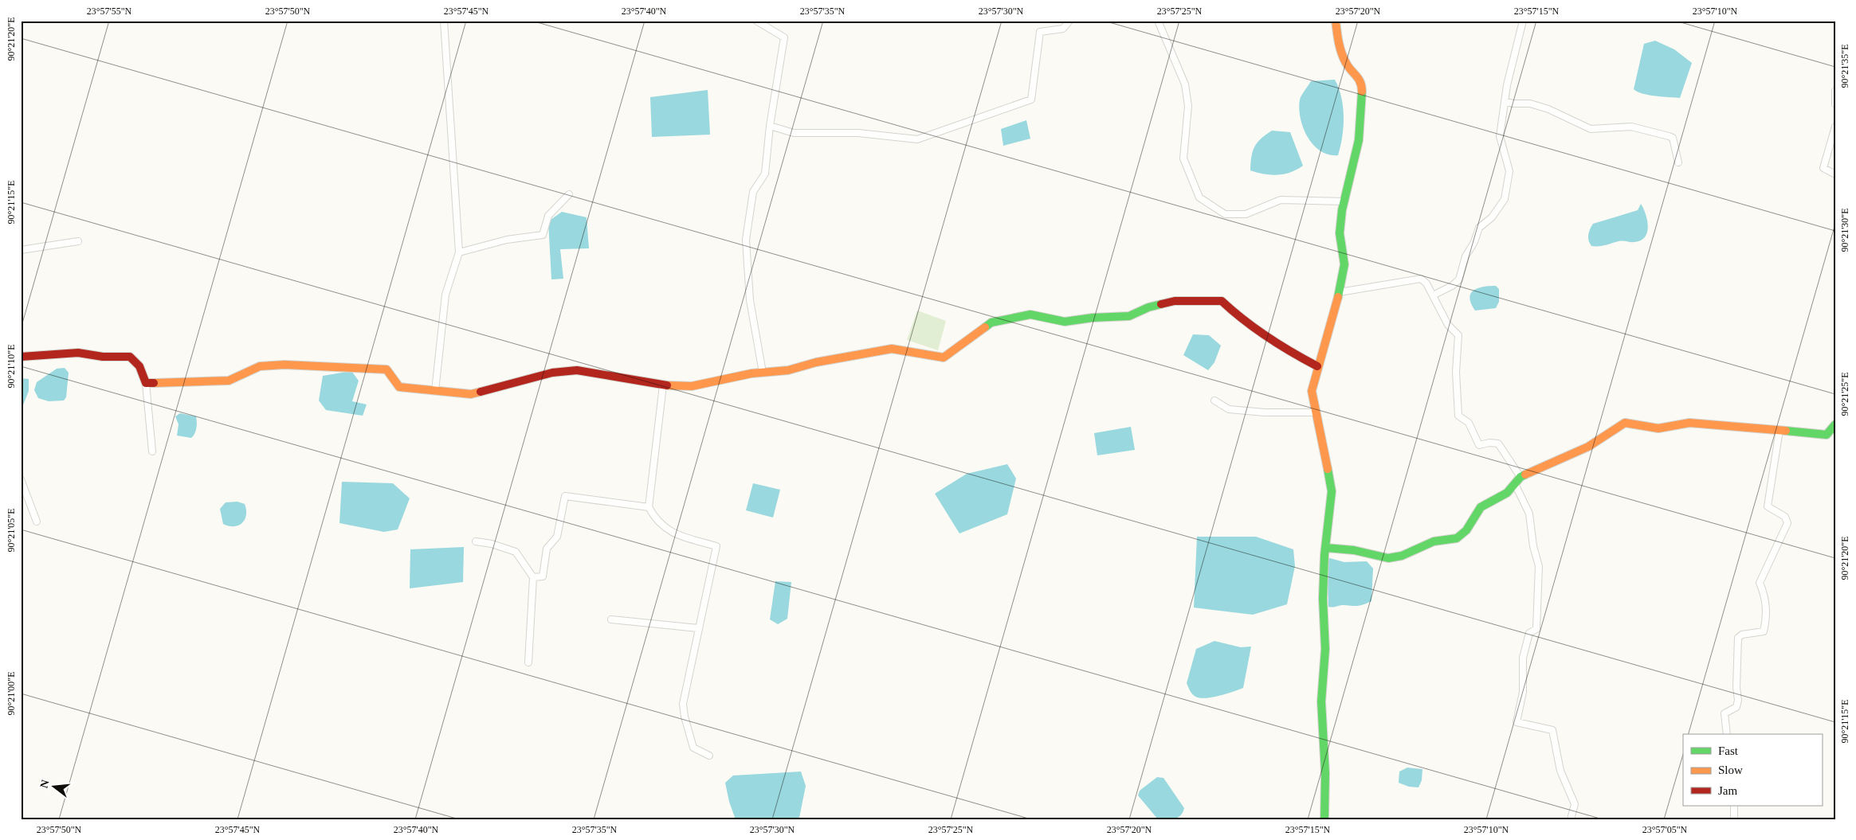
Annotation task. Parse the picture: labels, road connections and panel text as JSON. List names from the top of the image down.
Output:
{
  "legend": ["Fast", "Slow", "Jam"],
  "north": "left",
  "coordinates": [
    "23°57'55\"N",
    "23°57'50\"N",
    "23°57'45\"N",
    "23°57'40\"N",
    "23°57'35\"N",
    "23°57'30\"N",
    "23°57'25\"N",
    "23°57'20\"N",
    "23°57'15\"N",
    "23°57'10\"N",
    "90°21'20\"E",
    "90°21'35\"E",
    "90°21'15\"E",
    "90°21'30\"E",
    "90°21'10\"E",
    "90°21'25\"E",
    "90°21'05\"E",
    "90°21'00\"E",
    "23°57'05\"N"
  ]
}
